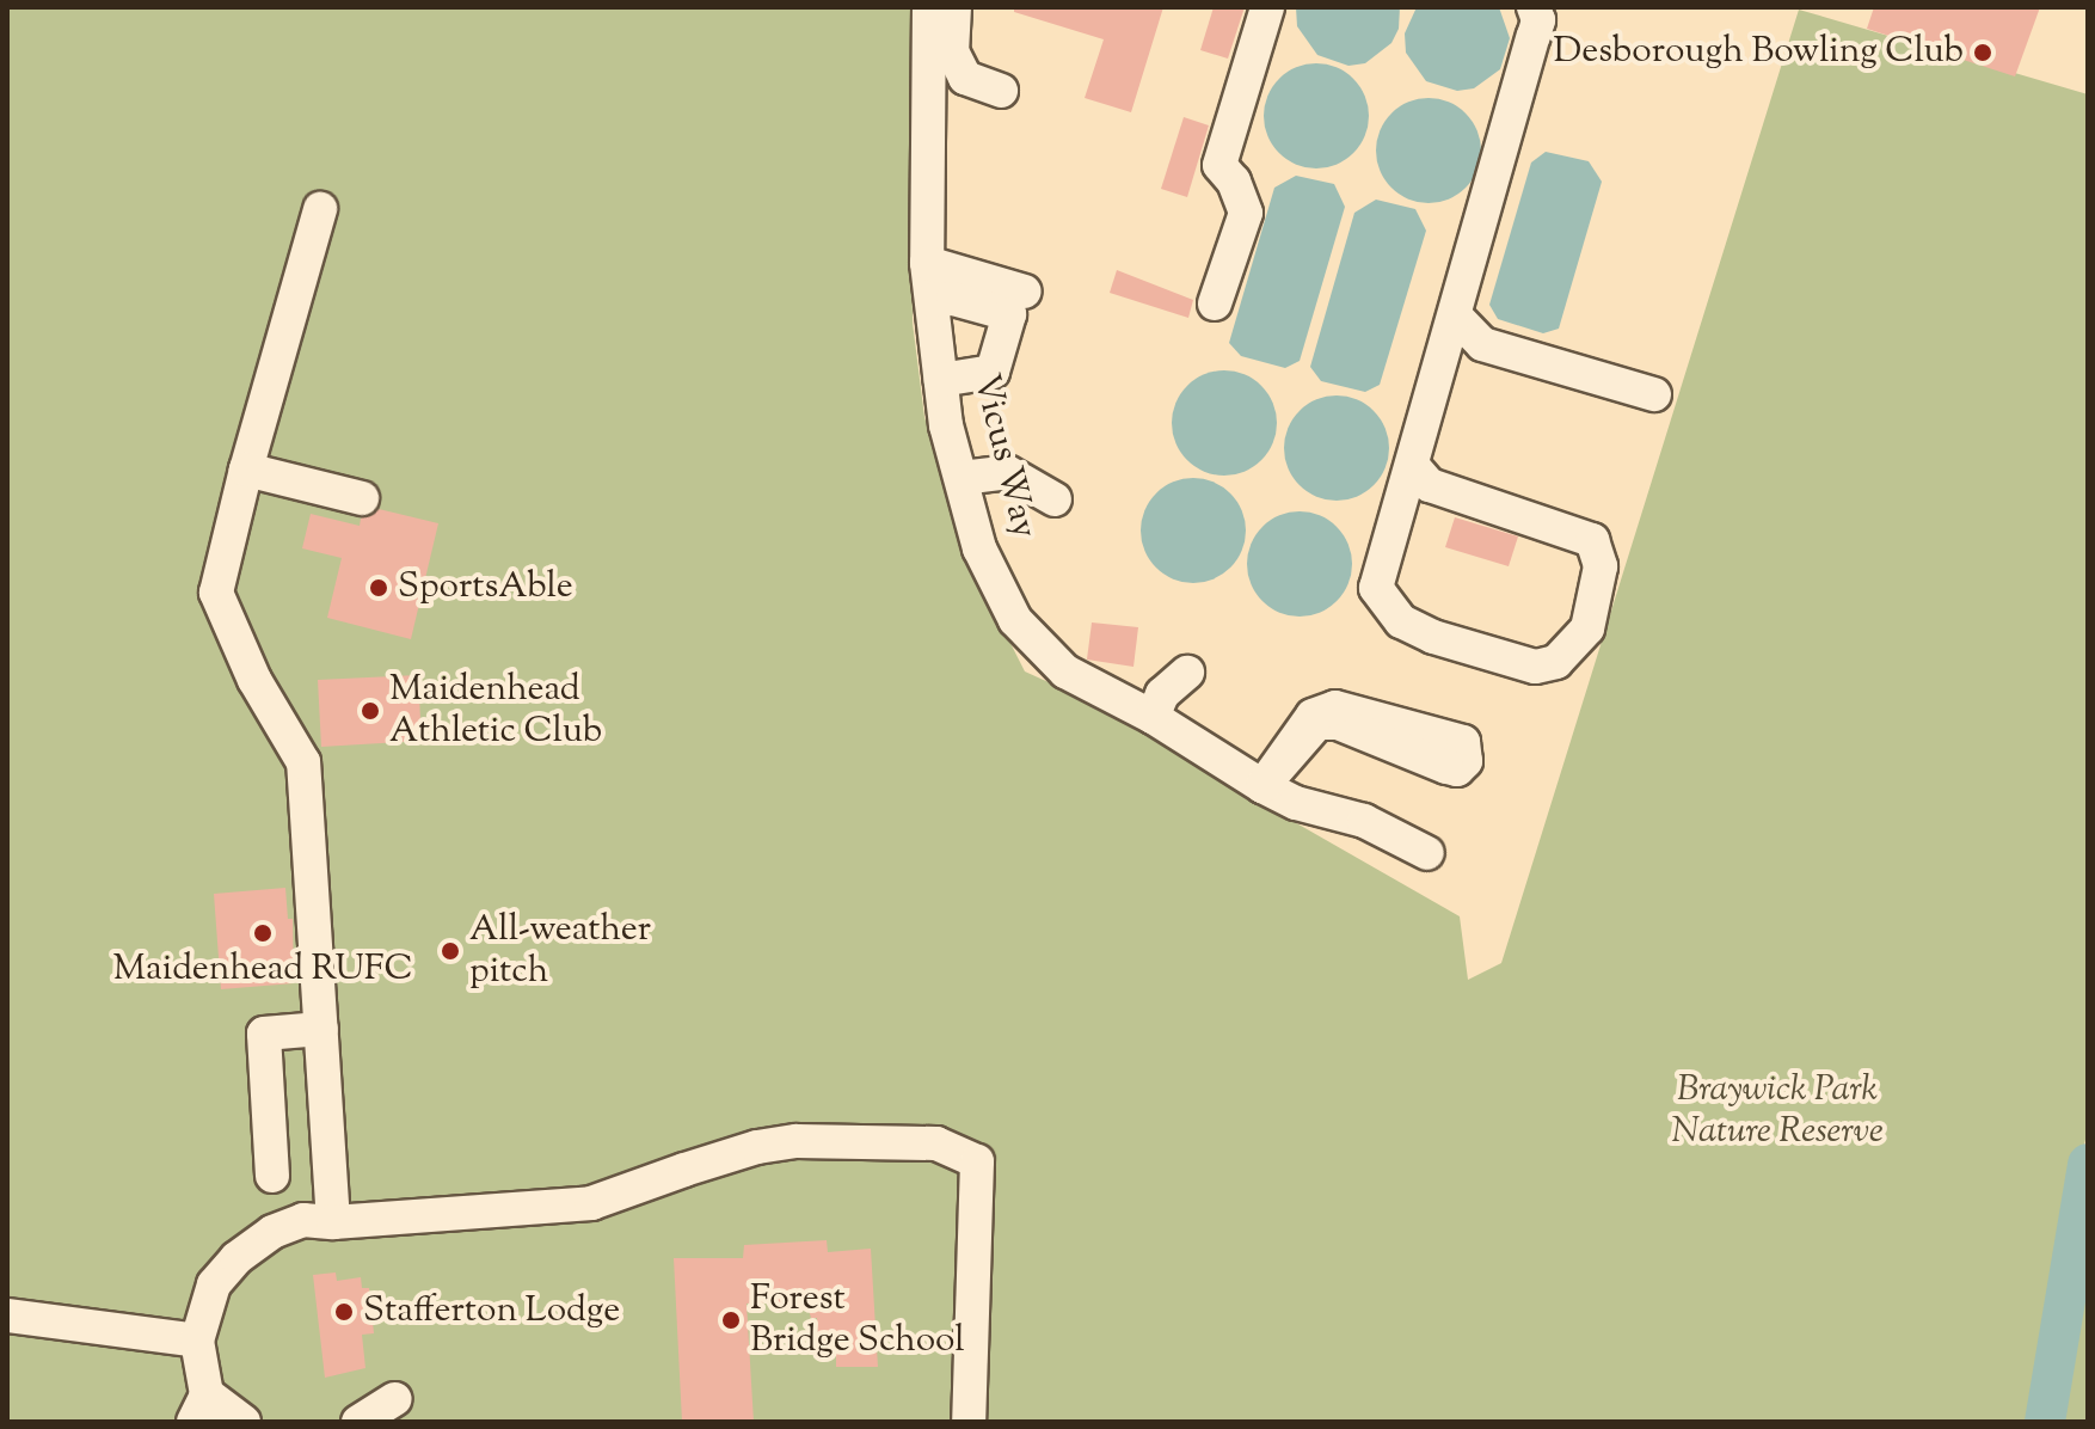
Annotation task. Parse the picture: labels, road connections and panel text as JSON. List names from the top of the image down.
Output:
{
  "streets": {
    "street": ["Vicus Way"]
  },
  "parks": ["Braywick Park Nature Reserve"],
  "places": [
    "Desborough Bowling Club",
    "SportsAble",
    "Maidenhead Athletic Club",
    "Maidenhead RUFC",
    "All-weather pitch",
    "Stafferton Lodge",
    "Forest Bridge School"
  ]
}
